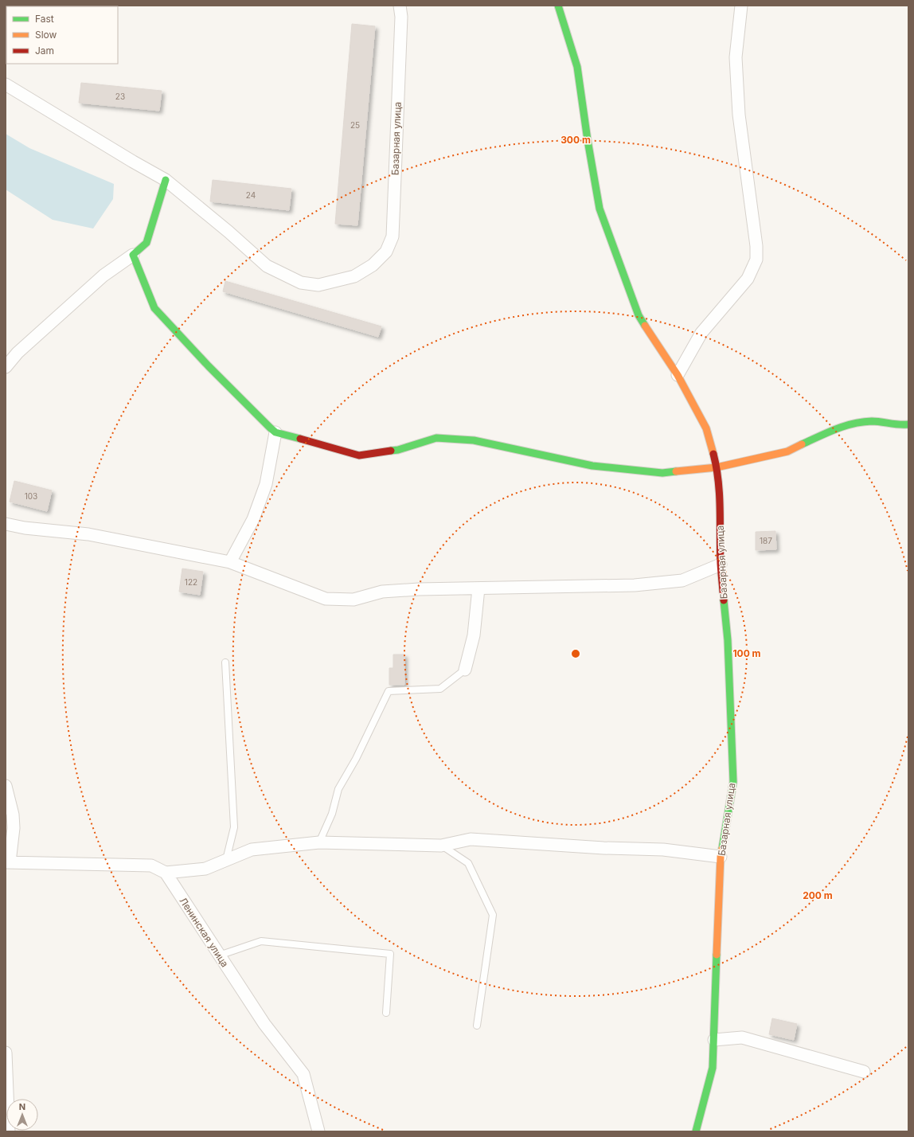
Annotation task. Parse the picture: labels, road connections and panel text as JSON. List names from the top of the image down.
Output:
{
  "streets": {
    "street": ["Базарная улица", "Ленинская улица"]
  },
  "house_numbers": [
    "23",
    "25",
    "24",
    "103",
    "187",
    "122"
  ],
  "legend": ["Fast", "Slow", "Jam"],
  "north": "top",
  "rings": ["300 m", "100 m", "200 m"]
}
